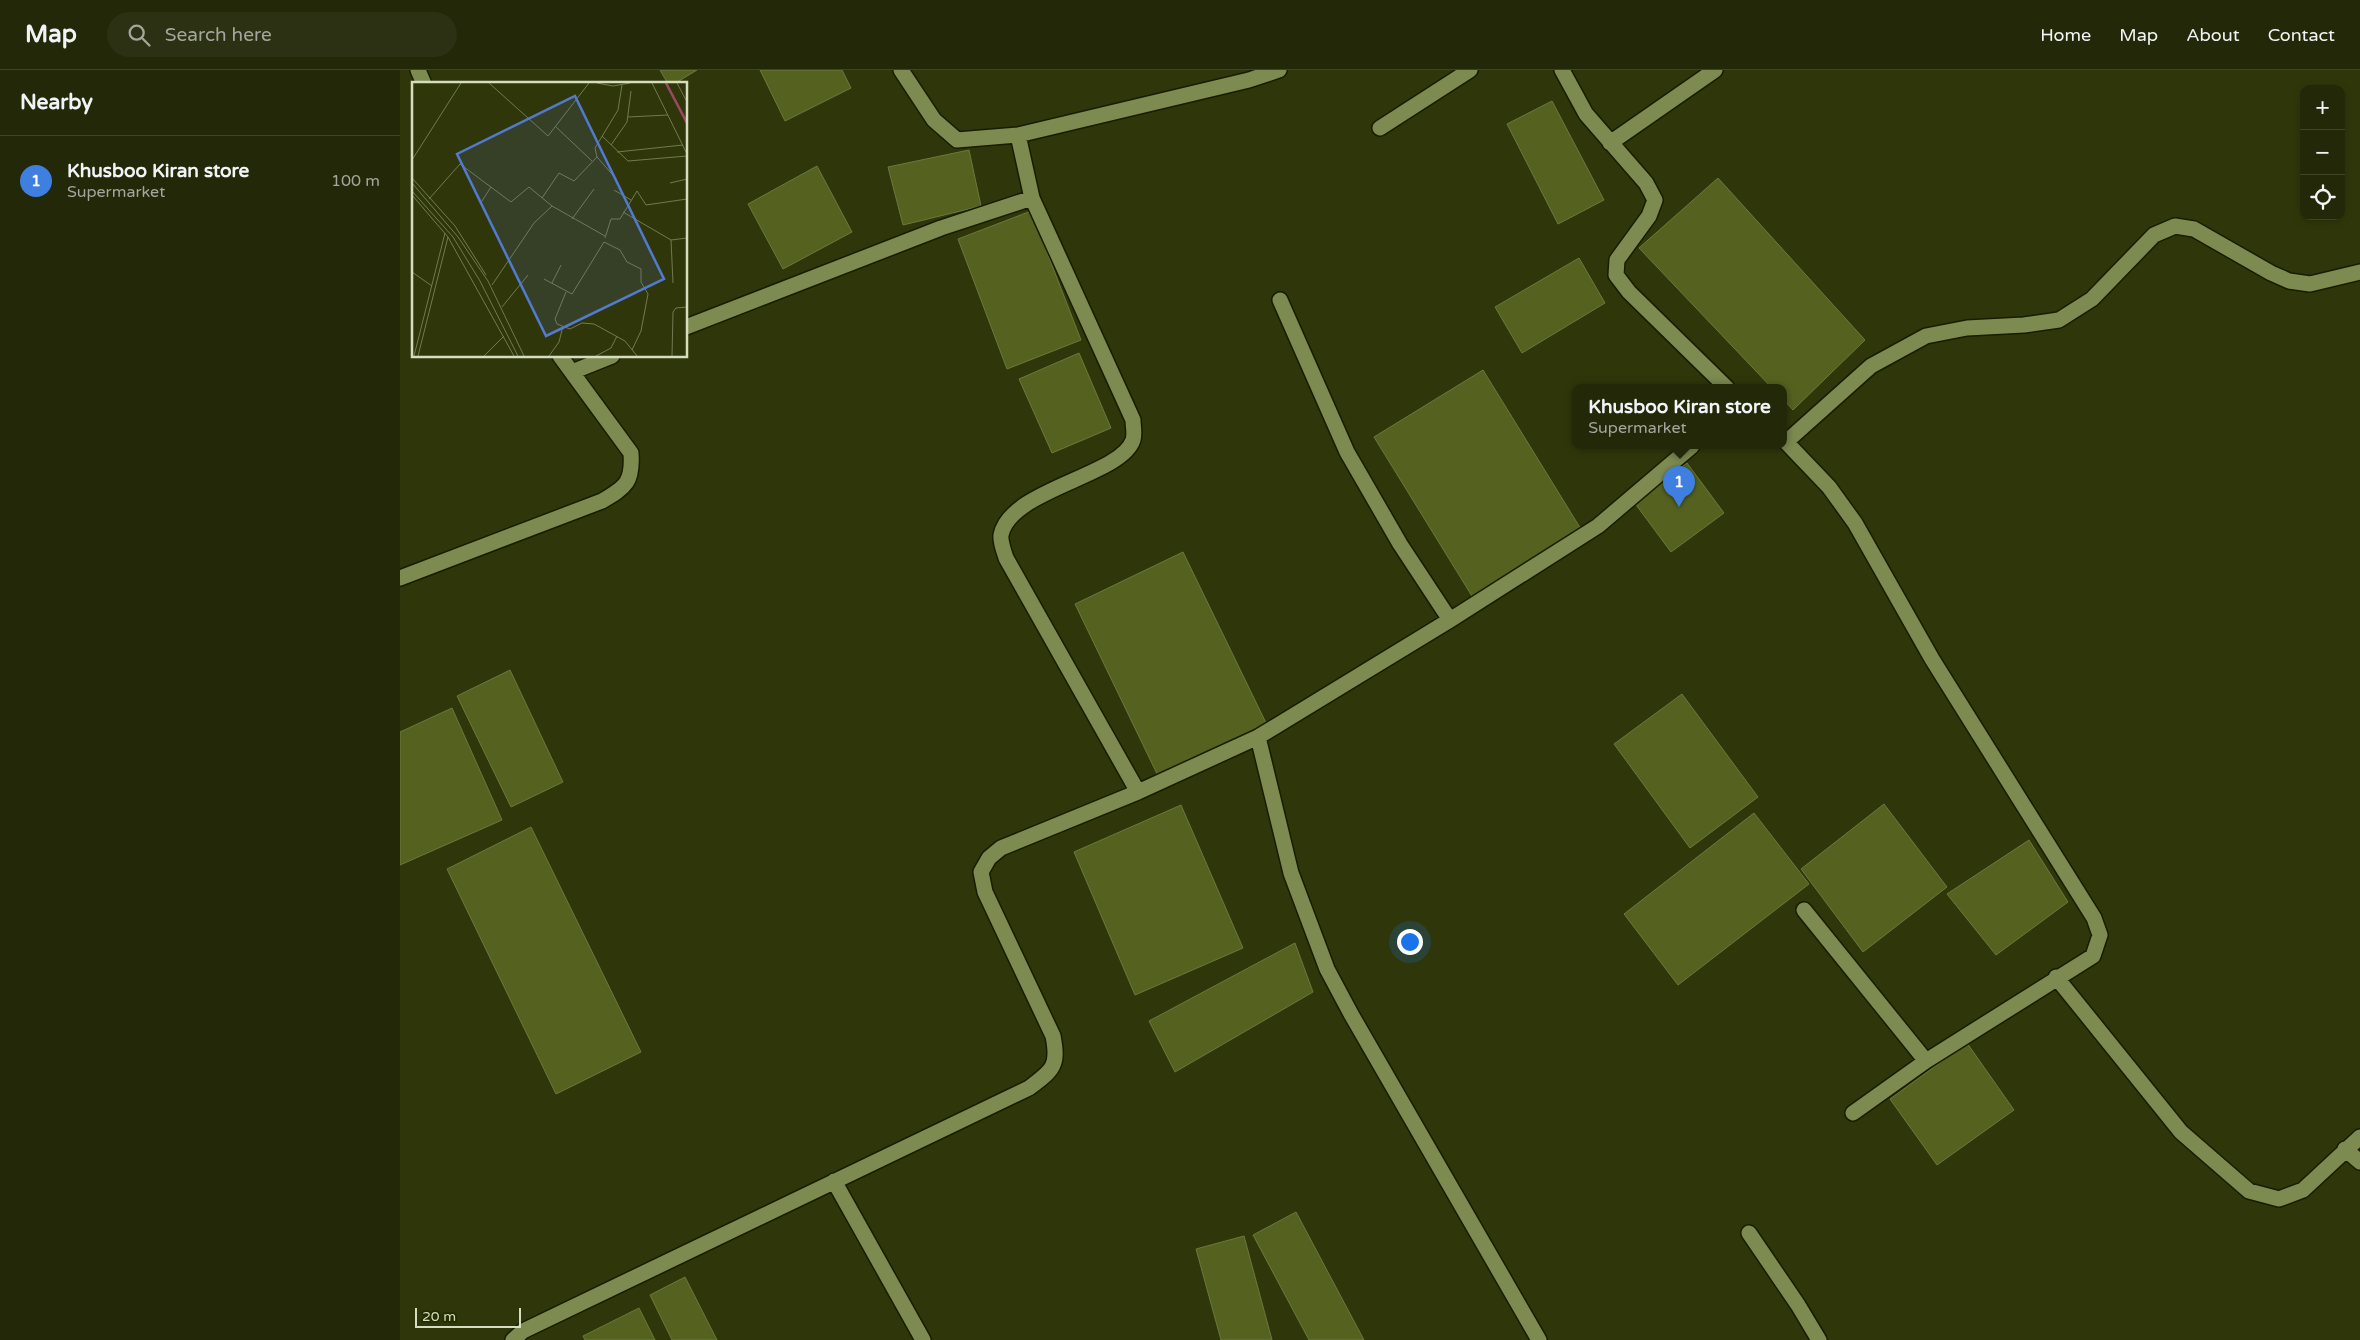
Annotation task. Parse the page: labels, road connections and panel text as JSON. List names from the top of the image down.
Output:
{
  "scale_bar": "20 m",
  "page": {
    "header": "Map",
    "search": "Search here",
    "nav": [
      "Home",
      "Map",
      "About",
      "Contact"
    ],
    "heading": "Nearby",
    "map_buttons": ["+", "−"],
    "list": [
      {
        "mark": "1",
        "name": "Khusboo Kiran store",
        "note": "Supermarket",
        "value": "100 m"
      }
    ],
    "popup": ["Khusboo Kiran store", "Supermarket"],
    "pins": "1",
    "scale": "20 m"
  }
}
